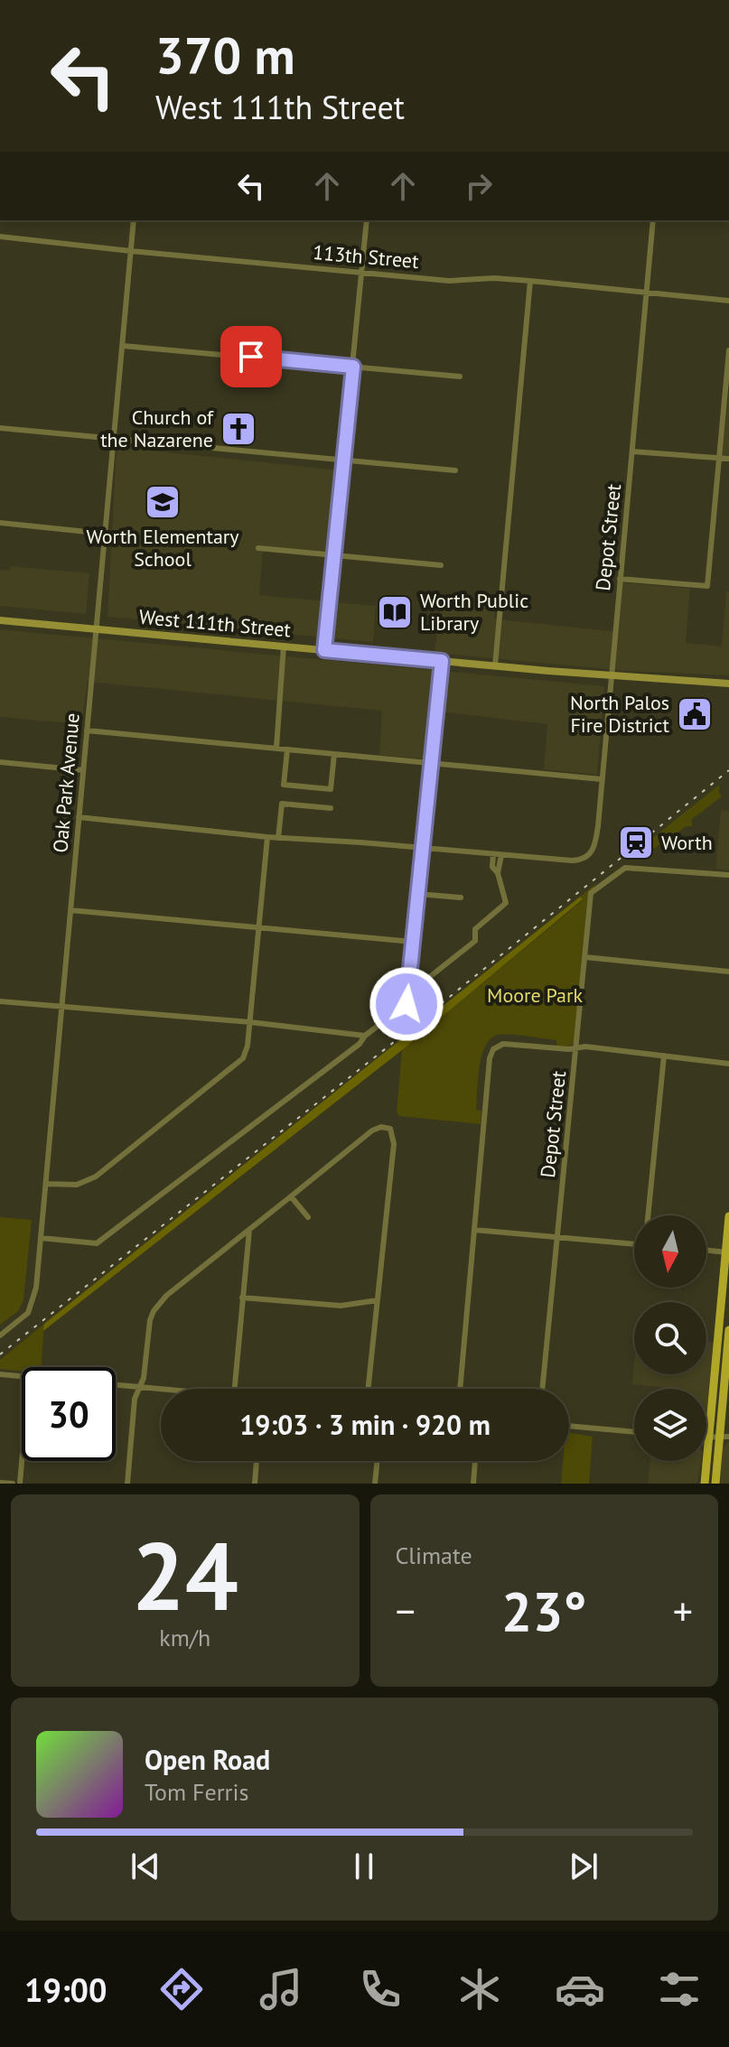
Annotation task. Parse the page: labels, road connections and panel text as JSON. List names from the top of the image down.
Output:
{
  "streets": {
    "main road": ["West 111th Street"],
    "street": ["113th Street", "Depot Street", "Oak Park Avenue"]
  },
  "crossings": [
    ["113th Street", "Depot Street"],
    ["113th Street", "Oak Park Avenue"],
    ["Depot Street", "West 111th Street"],
    ["West 111th Street", "Oak Park Avenue"]
  ],
  "parks": ["Moore Park"],
  "places": {
    "church": ["Church of the Nazarene"],
    "school or university": ["Worth Elementary School"],
    "library": ["Worth Public Library"],
    "public building": ["North Palos Fire District"],
    "station": ["Worth"]
  },
  "north": "bottom",
  "page": {
    "turn": ["370 m", "West 111th Street"],
    "limit": "30",
    "trip": "19:03 · 3 min · 920 m",
    "tile": [
      ["24", "km/h"],
      "Climate"
    ],
    "heat": ["−", "23°", "+"],
    "song": ["Open Road", "Tom Ferris"],
    "tabs": "19:00"
  }
}
